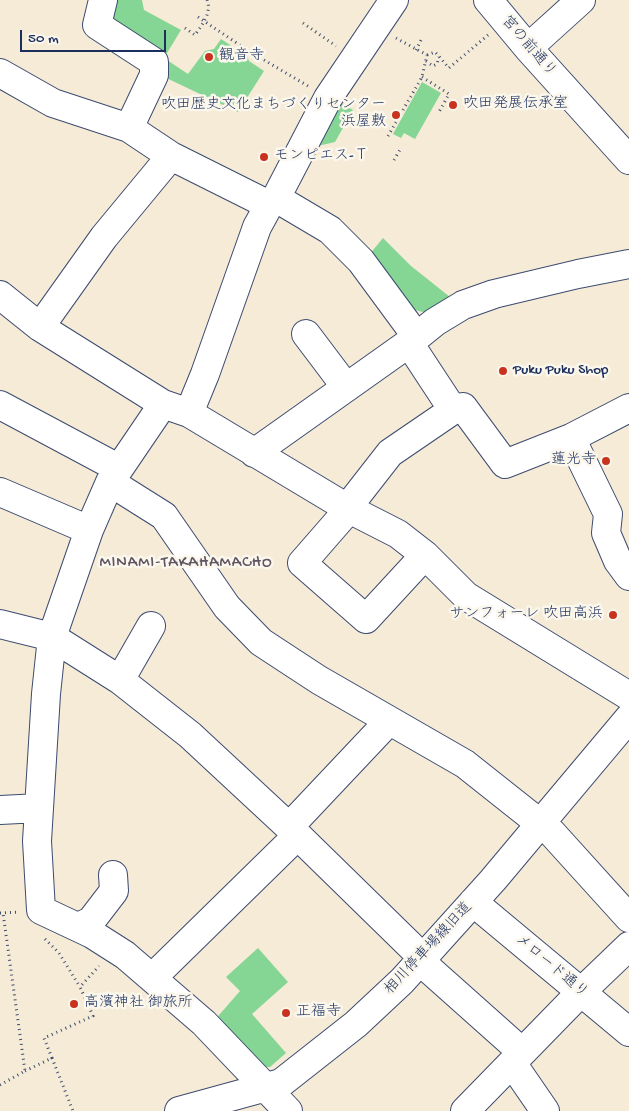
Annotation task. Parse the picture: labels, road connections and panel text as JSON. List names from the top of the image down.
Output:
{
  "streets": {
    "street": ["宮の前通り", "相川停車場線旧道", "メロード通り"]
  },
  "crossings": [
    ["相川停車場線旧道", "メロード通り"]
  ],
  "districts": ["MINAMI-TAKAHAMACHO"],
  "places": [
    "観音寺",
    "吹田発展伝承室",
    "吹田歴史文化まちづくりセンター 浜屋敷",
    "モンピエス-Ｔ",
    "Puku Puku Shop",
    "蓮光寺",
    "サンフォーレ 吹田高浜",
    "高濱神社 御旅所",
    "正福寺"
  ],
  "scale_bar": "50 m"
}
